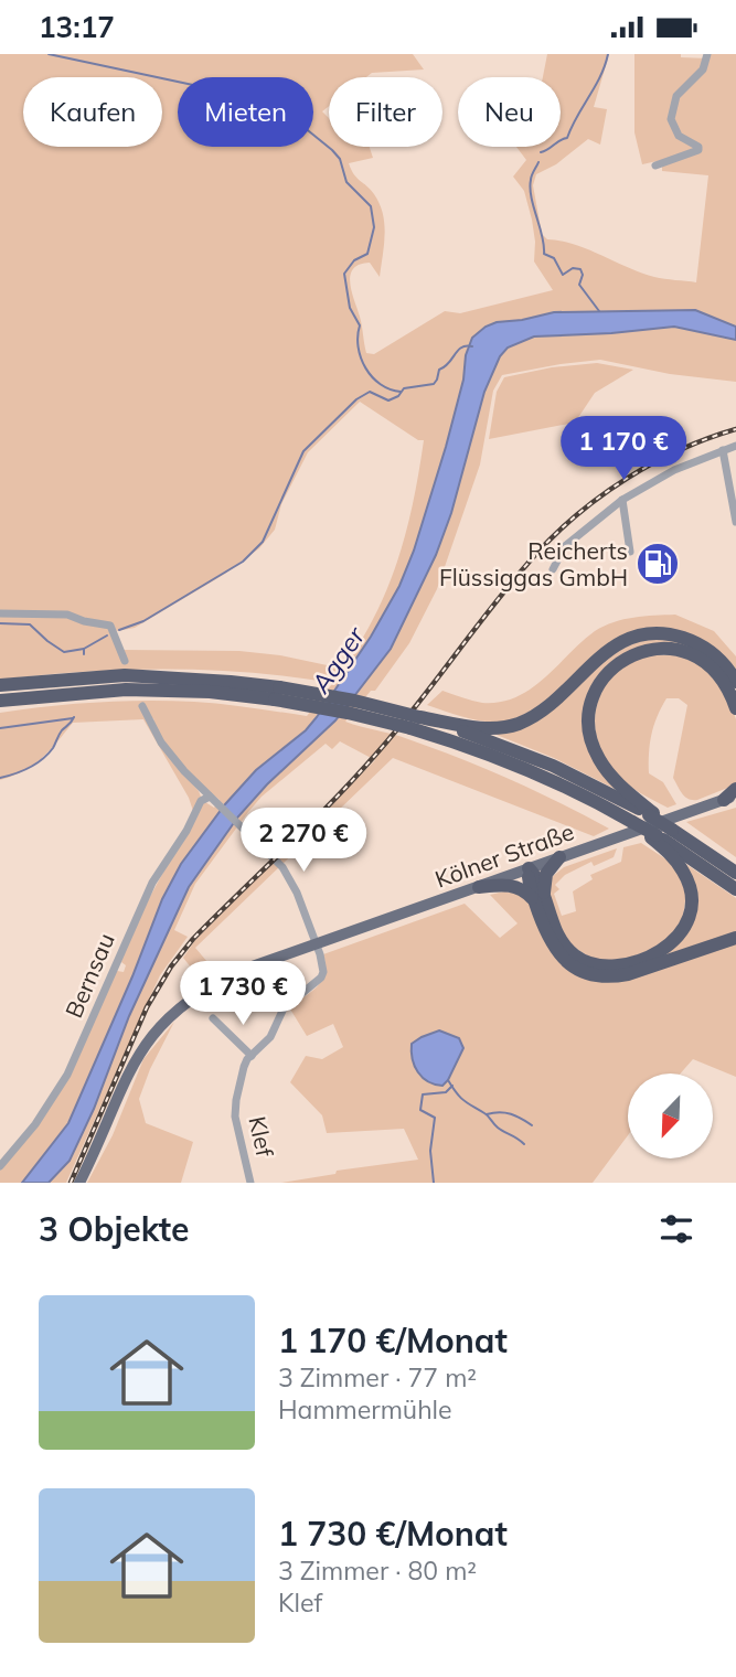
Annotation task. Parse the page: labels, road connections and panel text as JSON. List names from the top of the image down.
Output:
{
  "streets": {
    "main road": ["Kölner Straße"],
    "street": ["Bernsau", "Klef"]
  },
  "crossings": [
    ["Kölner Straße", "Klef"],
    ["Bernsau", "Klef"]
  ],
  "water": ["Agger"],
  "places": {
    "fuel station": ["Reicherts Flüssiggas GmbH"]
  },
  "north": "bottom left",
  "page": {
    "status": "13:17",
    "chip": [
      "Kaufen",
      "Mieten",
      "Filter",
      "Neu"
    ],
    "price": ["1 170 €", "2 270 €", "1 730 €"],
    "heading": "3 Objekte",
    "list": [
      {
        "name": "1 170 €/Monat",
        "note": "3 Zimmer · 77 m² · Hammermühle"
      },
      {
        "name": "1 730 €/Monat",
        "note": "3 Zimmer · 80 m² · Klef"
      }
    ]
  }
}
